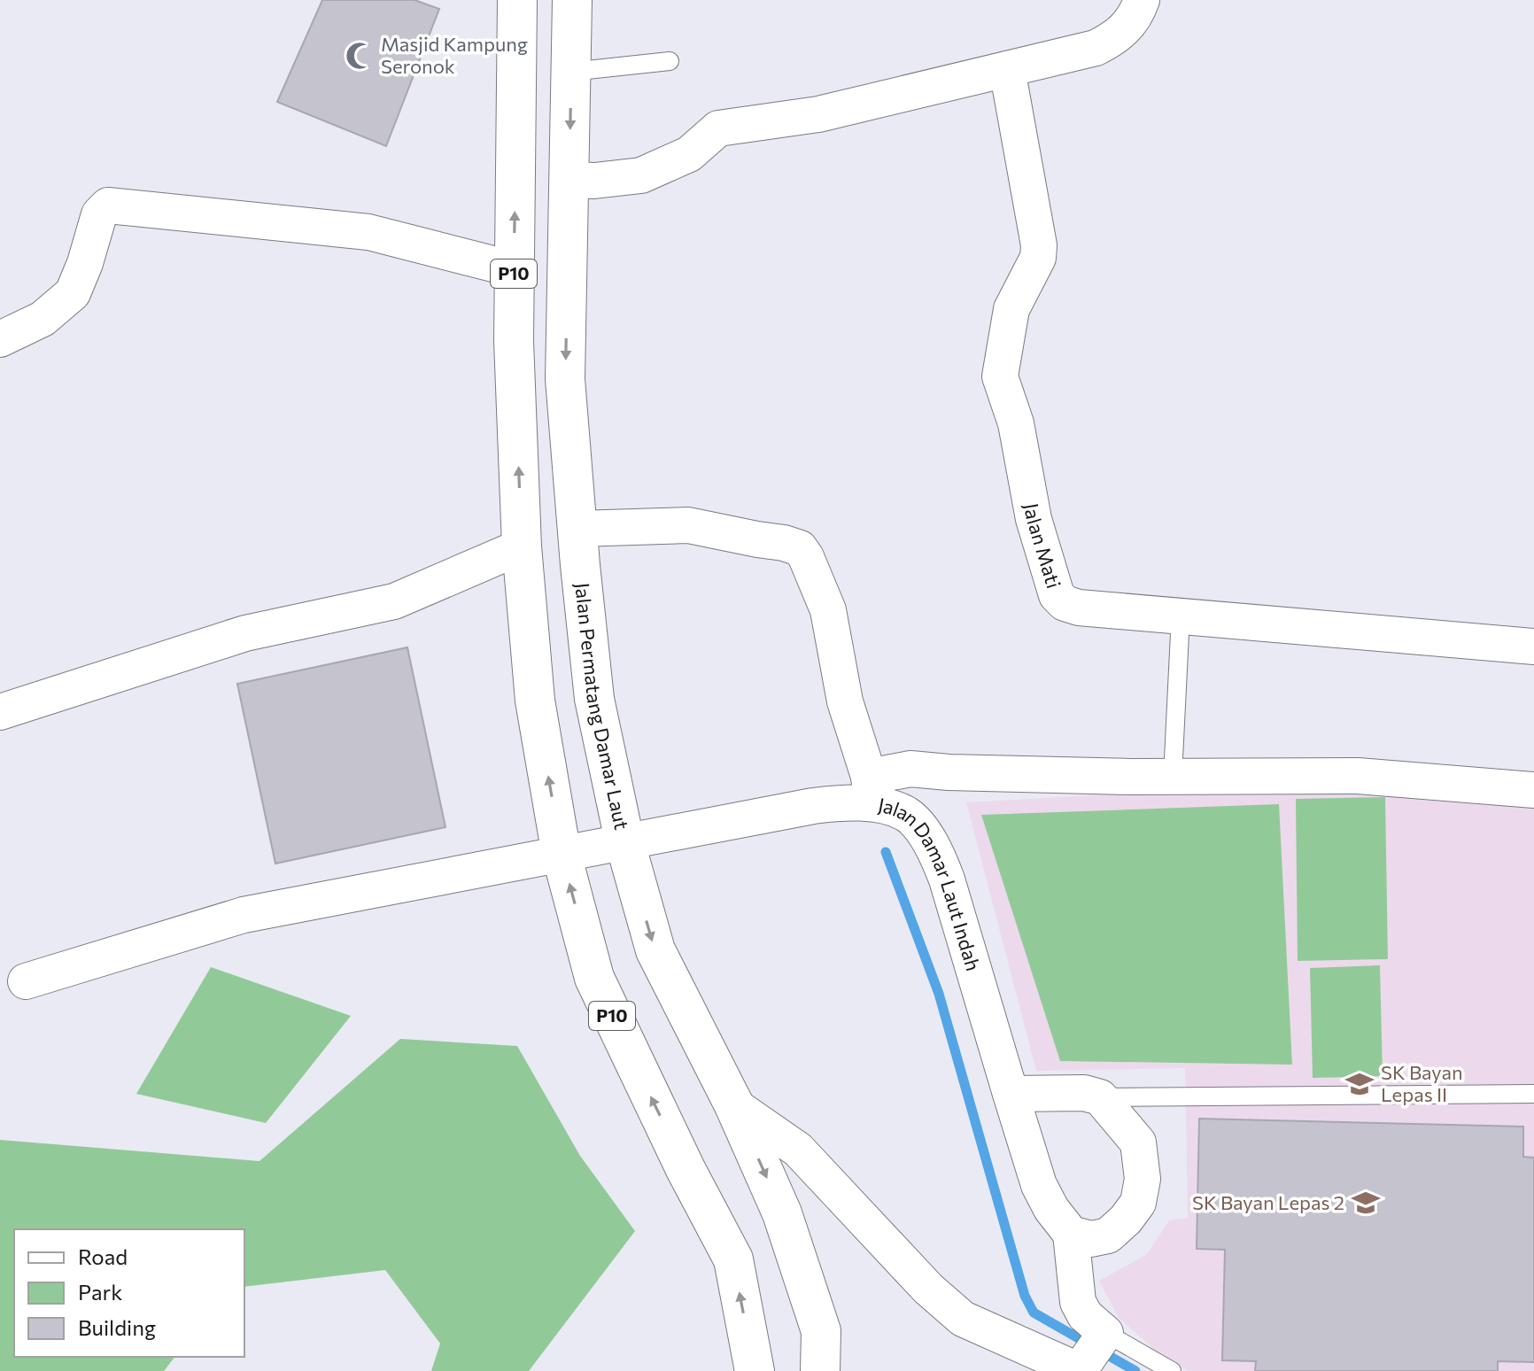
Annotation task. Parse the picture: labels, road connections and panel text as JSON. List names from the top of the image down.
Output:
{
  "streets": {
    "highway": ["P10", "Jalan Permatang Damar Laut"],
    "street": ["Jalan Mati", "Jalan Damar Laut Indah"]
  },
  "crossings": [
    ["P10", "Jalan Damar Laut Indah"],
    ["Jalan Permatang Damar Laut", "Jalan Damar Laut Indah"]
  ],
  "places": {
    "mosque": ["Masjid Kampung Seronok"],
    "school or university": ["SK Bayan Lepas II", "SK Bayan Lepas 2"]
  },
  "legend": ["Road", "Park", "Building"]
}
